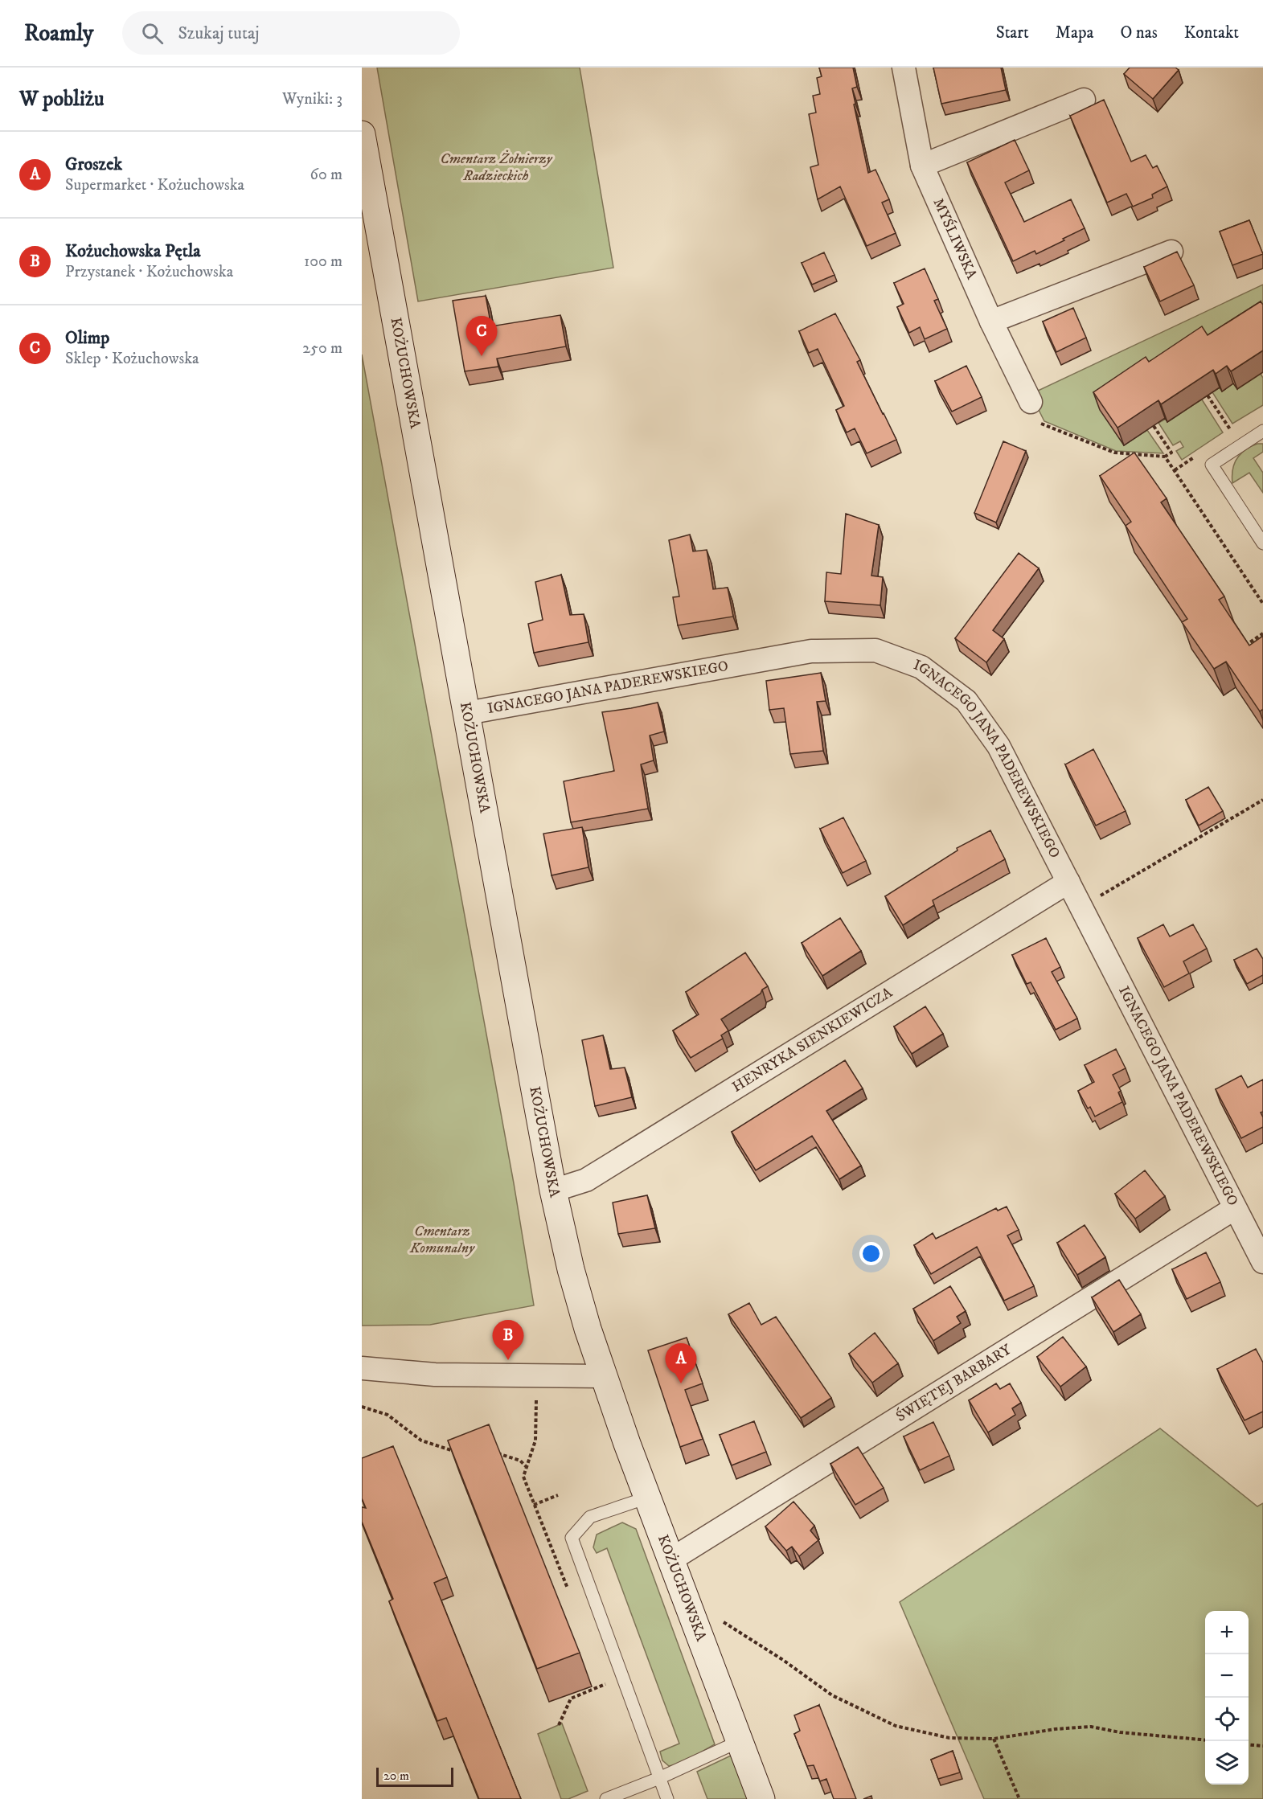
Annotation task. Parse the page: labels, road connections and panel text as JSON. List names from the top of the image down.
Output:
{
  "streets": {
    "main road": ["KOŻUCHOWSKA"],
    "street": [
      "MYŚLIWSKA",
      "IGNACEGO JANA PADEREWSKIEGO",
      "HENRYKA SIENKIEWICZA",
      "ŚWIĘTEJ BARBARY"
    ]
  },
  "crossings": [
    ["KOŻUCHOWSKA", "IGNACEGO JANA PADEREWSKIEGO"],
    ["KOŻUCHOWSKA", "HENRYKA SIENKIEWICZA"],
    ["KOŻUCHOWSKA", "ŚWIĘTEJ BARBARY"],
    ["IGNACEGO JANA PADEREWSKIEGO", "HENRYKA SIENKIEWICZA"],
    ["IGNACEGO JANA PADEREWSKIEGO", "ŚWIĘTEJ BARBARY"]
  ],
  "parks": ["Cmentarz Żołnierzy Radzieckich", "Cmentarz Komunalny"],
  "scale_bar": "20 m",
  "page": {
    "header": "Roamly",
    "search": "Szukaj tutaj",
    "nav": [
      "Start",
      "Mapa",
      "O nas",
      "Kontakt"
    ],
    "heading": ["W pobliżu", "Wyniki: 3"],
    "list": [
      {
        "mark": "A",
        "name": "Groszek",
        "note": "Supermarket · Kożuchowska",
        "value": "60 m"
      },
      {
        "mark": "B",
        "name": "Kożuchowska Pętla",
        "note": "Przystanek · Kożuchowska",
        "value": "100 m"
      },
      {
        "mark": "C",
        "name": "Olimp",
        "note": "Sklep · Kożuchowska",
        "value": "250 m"
      }
    ],
    "pins": ["C", "B", "A"],
    "map_buttons": ["+", "−"],
    "scale": "20 m"
  }
}
